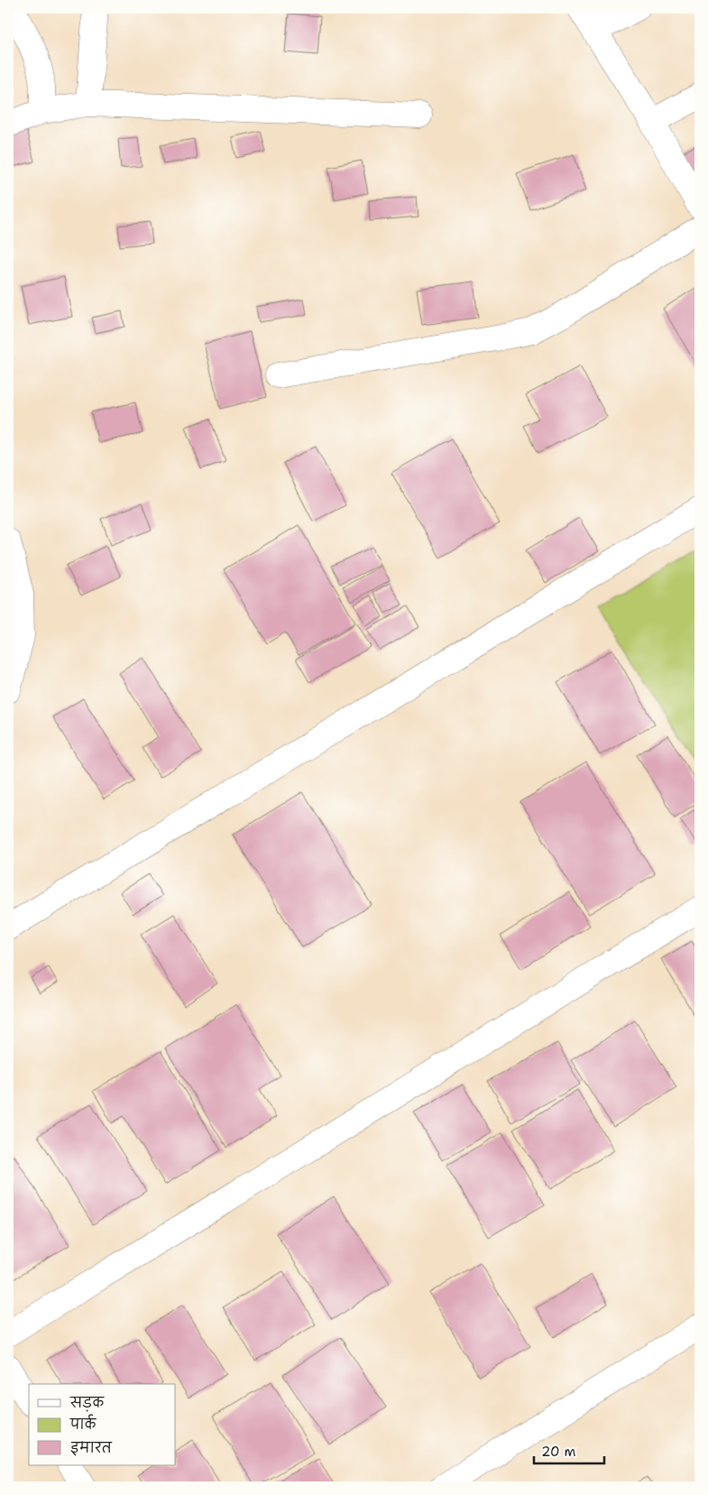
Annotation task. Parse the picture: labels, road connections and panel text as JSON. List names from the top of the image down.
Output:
{
  "legend": ["सड़क", "पार्क", "इमारत"],
  "scale_bar": "20 m"
}
